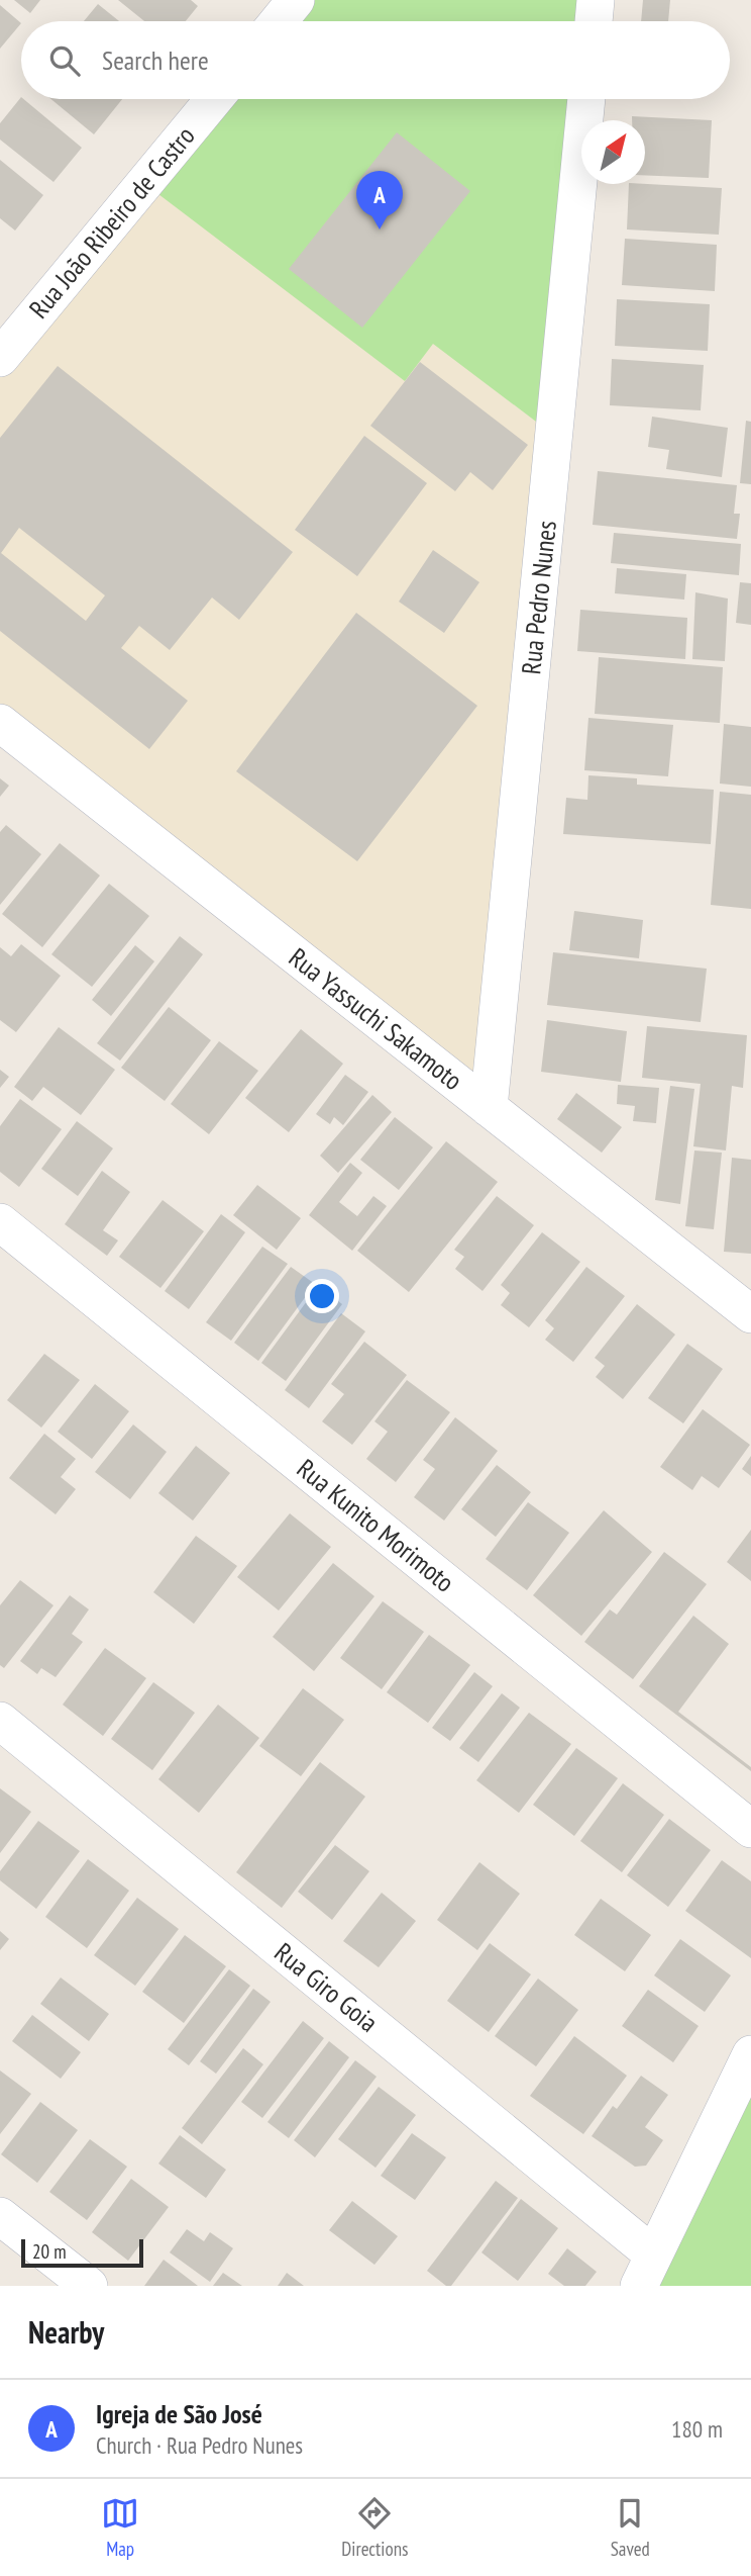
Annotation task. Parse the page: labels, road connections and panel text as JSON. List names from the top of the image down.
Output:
{
  "streets": {
    "street": [
      "Rua João Ribeiro de Castro",
      "Rua Pedro Nunes",
      "Rua Yassuchi Sakamoto",
      "Rua Kunito Morimoto",
      "Rua Giro Goia"
    ]
  },
  "crossings": [
    ["Rua Pedro Nunes", "Rua Yassuchi Sakamoto"]
  ],
  "scale_bar": "20 m",
  "north": "top right",
  "page": {
    "search": "Search here",
    "pins": "A",
    "scale": "20 m",
    "heading": "Nearby",
    "list": [
      {
        "mark": "A",
        "name": "Igreja de São José",
        "note": "Church · Rua Pedro Nunes",
        "value": "180 m"
      }
    ],
    "nav": ["Map", "Directions", "Saved"]
  }
}
